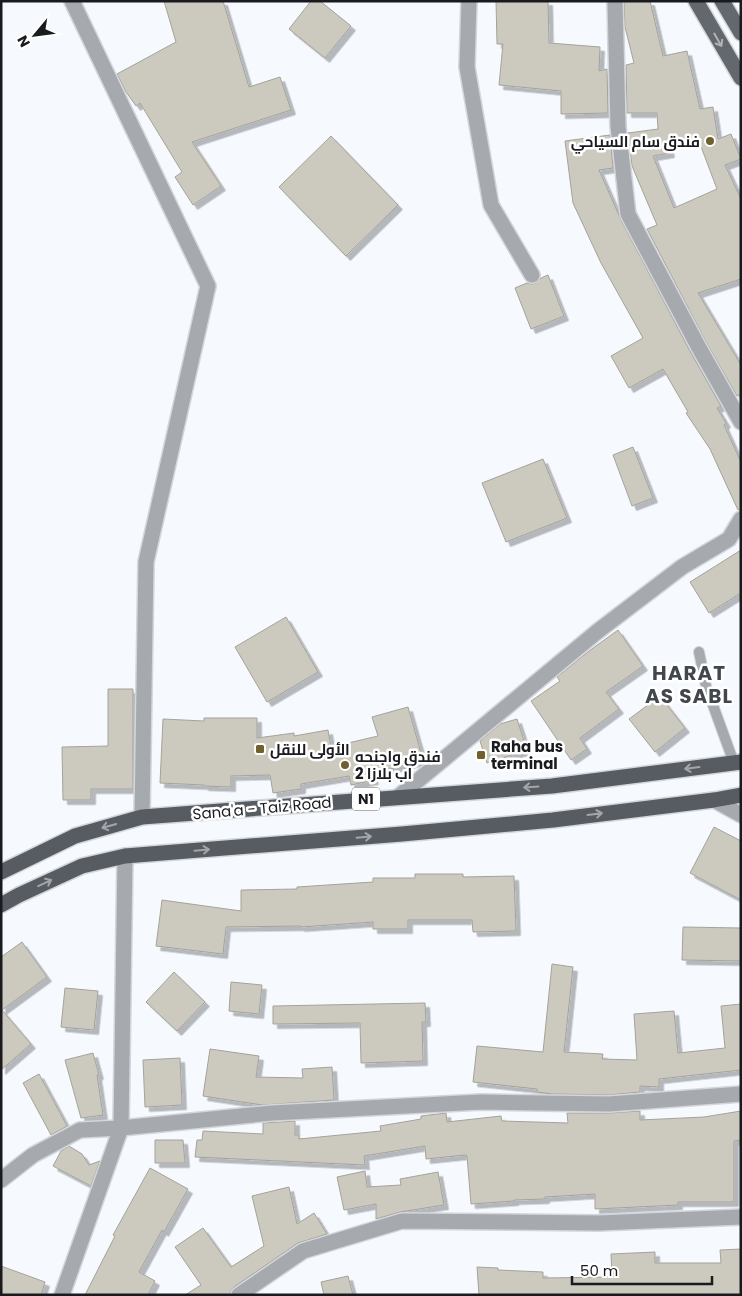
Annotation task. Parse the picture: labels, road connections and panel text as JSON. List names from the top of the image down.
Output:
{
  "streets": {
    "highway": ["N1", "Sana'a - Taiz Road"]
  },
  "districts": ["HARAT AS SABL"],
  "places": {
    "other": ["فندق سام السياحي", "فندق واجنحه اب بلازا 2"],
    "transit": ["الأولى للنقل", "Raha bus terminal"]
  },
  "scale_bar": "50 m",
  "north": "bottom left"
}
